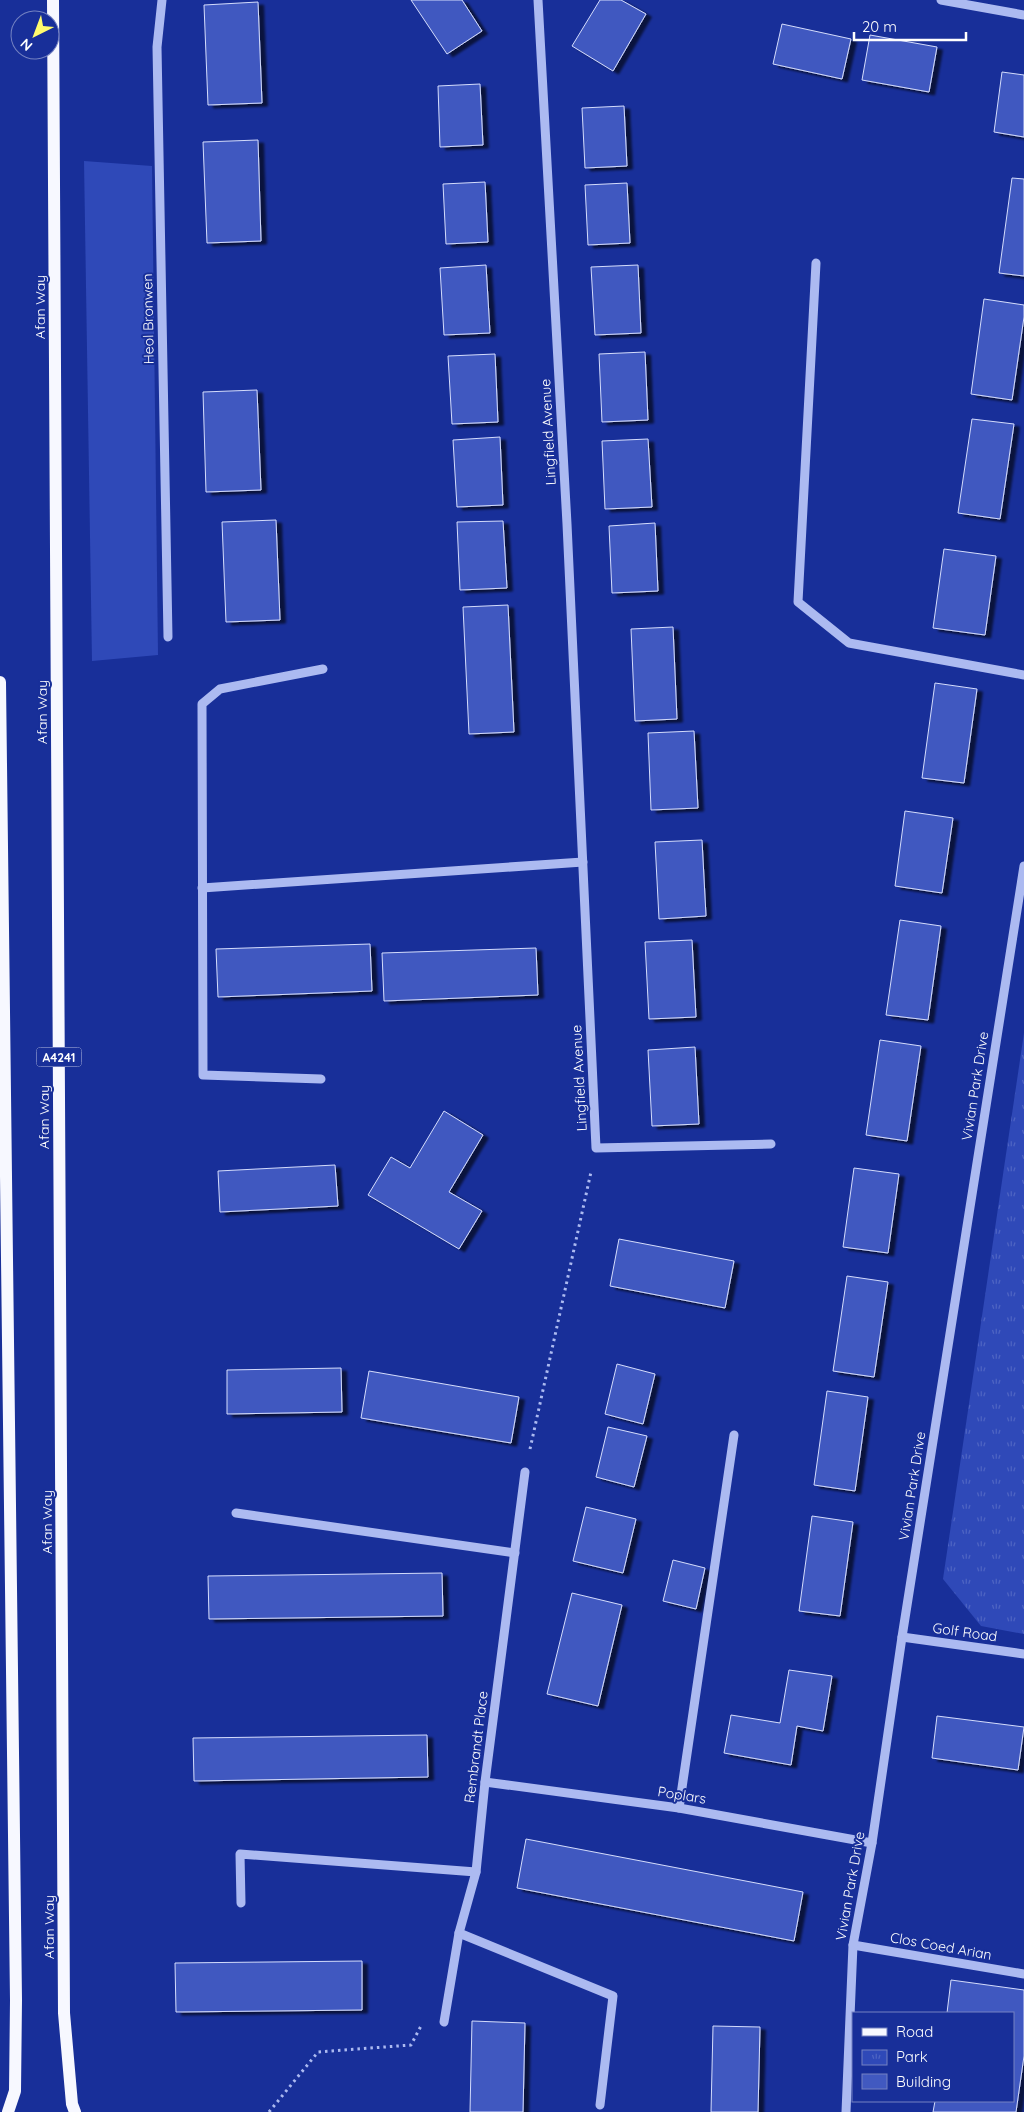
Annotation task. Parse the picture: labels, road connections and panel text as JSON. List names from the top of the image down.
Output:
{
  "streets": {
    "main road": ["Afan Way", "A4241"],
    "street": [
      "Heol Bronwen",
      "Lingfield Avenue",
      "Vivian Park Drive",
      "Golf Road",
      "Rembrandt Place",
      "Poplars",
      "Clos Coed Arian"
    ]
  },
  "crossings": [
    ["Vivian Park Drive", "Golf Road"],
    ["Vivian Park Drive", "Poplars"],
    ["Vivian Park Drive", "Clos Coed Arian"],
    ["Rembrandt Place", "Poplars"]
  ],
  "legend": ["Road", "Park", "Building"],
  "scale_bar": "20 m",
  "north": "bottom left"
}
